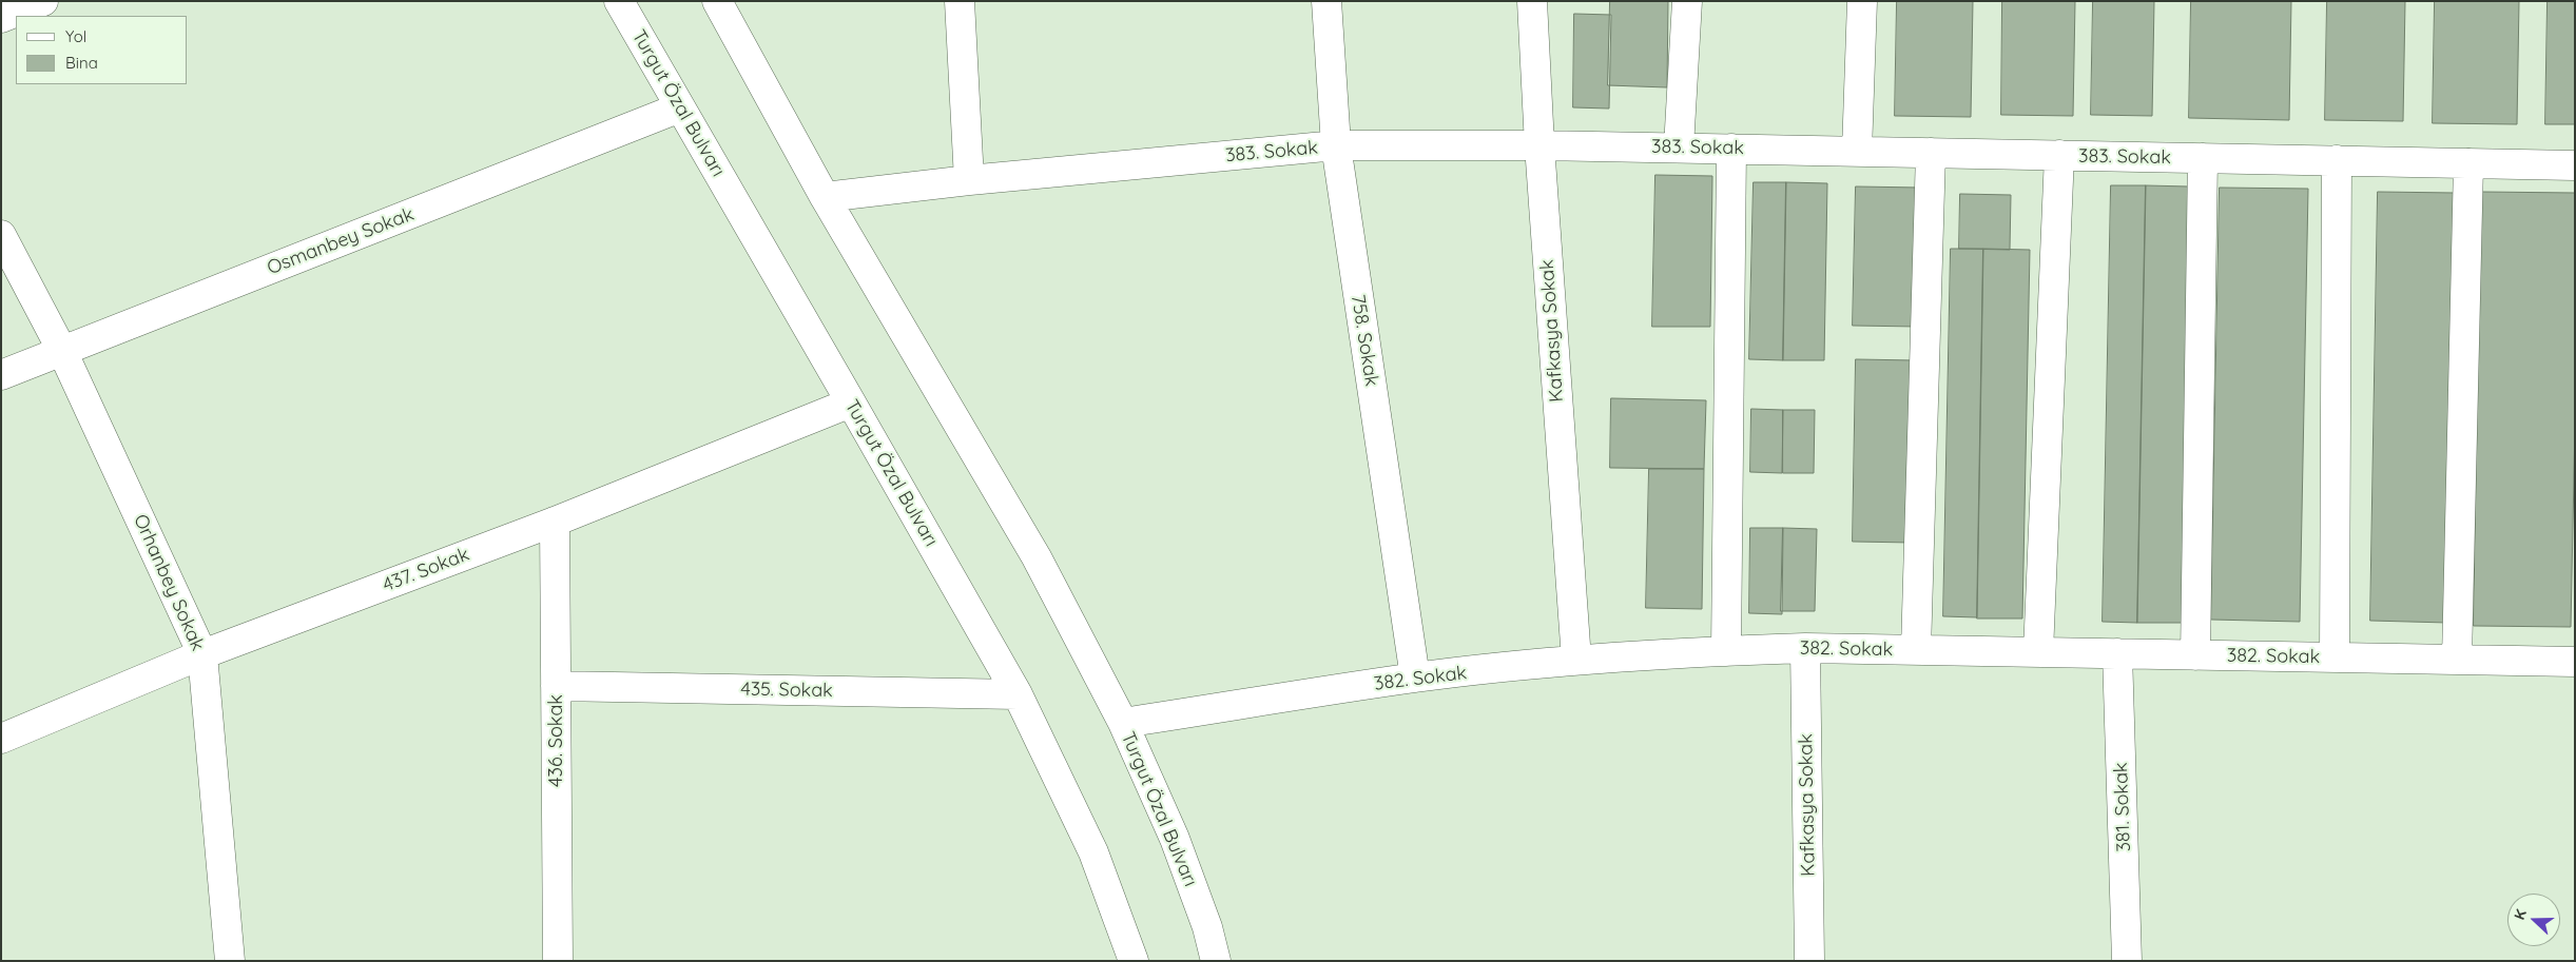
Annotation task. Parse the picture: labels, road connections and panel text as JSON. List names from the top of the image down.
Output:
{
  "streets": {
    "street": [
      "Turgut Özal Bulvarı",
      "383. Sokak",
      "Osmanbey Sokak",
      "Kafkasya Sokak",
      "758. Sokak",
      "437. Sokak",
      "Orhanbey Sokak",
      "382. Sokak",
      "435. Sokak",
      "436. Sokak",
      "381. Sokak"
    ]
  },
  "crossings": [
    ["Turgut Özal Bulvarı", "383. Sokak"],
    ["Turgut Özal Bulvarı", "Osmanbey Sokak"],
    ["Turgut Özal Bulvarı", "437. Sokak"],
    ["Turgut Özal Bulvarı", "382. Sokak"],
    ["Turgut Özal Bulvarı", "435. Sokak"],
    ["383. Sokak", "Kafkasya Sokak"],
    ["383. Sokak", "758. Sokak"],
    ["Osmanbey Sokak", "Orhanbey Sokak"],
    ["Kafkasya Sokak", "382. Sokak"],
    ["758. Sokak", "382. Sokak"],
    ["437. Sokak", "Orhanbey Sokak"],
    ["437. Sokak", "436. Sokak"],
    ["382. Sokak", "381. Sokak"],
    ["435. Sokak", "436. Sokak"]
  ],
  "legend": ["Yol", "Bina"],
  "north": "left"
}
